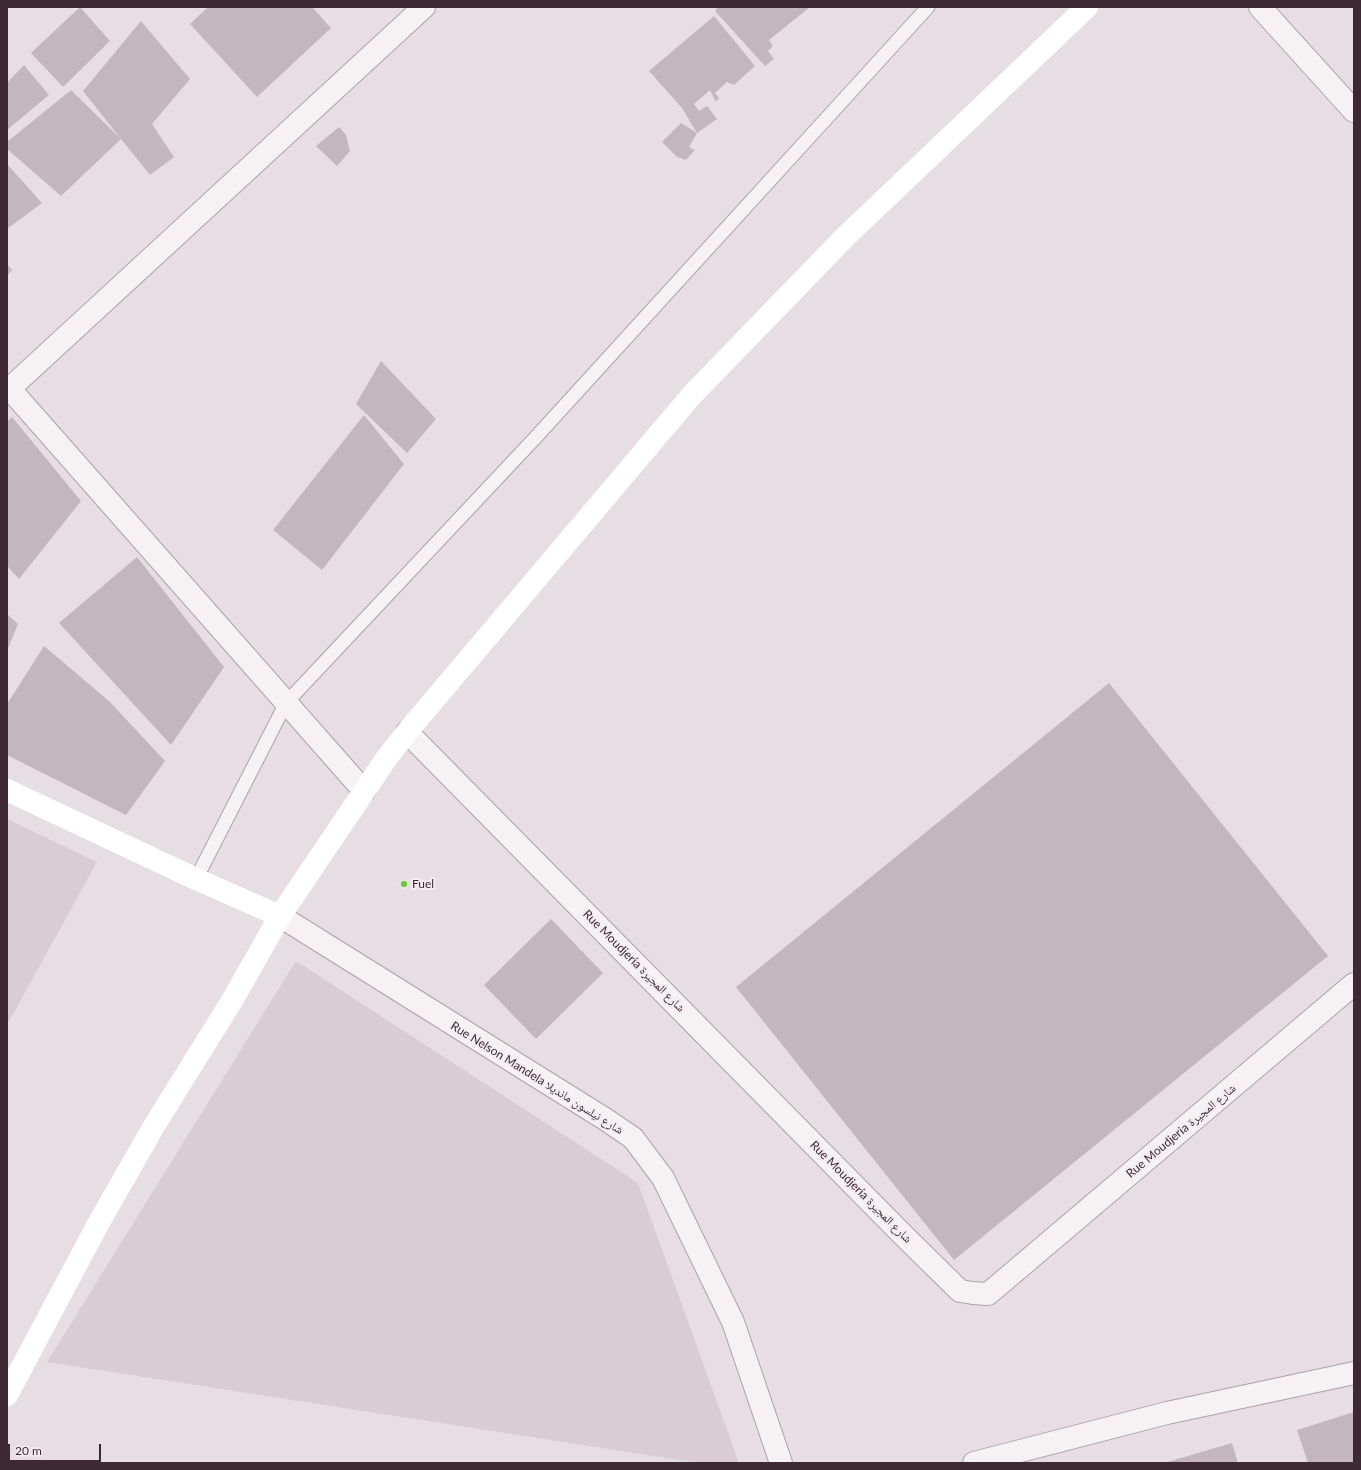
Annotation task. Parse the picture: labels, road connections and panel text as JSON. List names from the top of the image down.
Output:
{
  "streets": {
    "street": ["Rue Moudjeria شارع المجيرة", "Rue Nelson Mandela شارع نيلسون مانديلا"]
  },
  "places": ["Fuel"],
  "scale_bar": "20 m"
}
